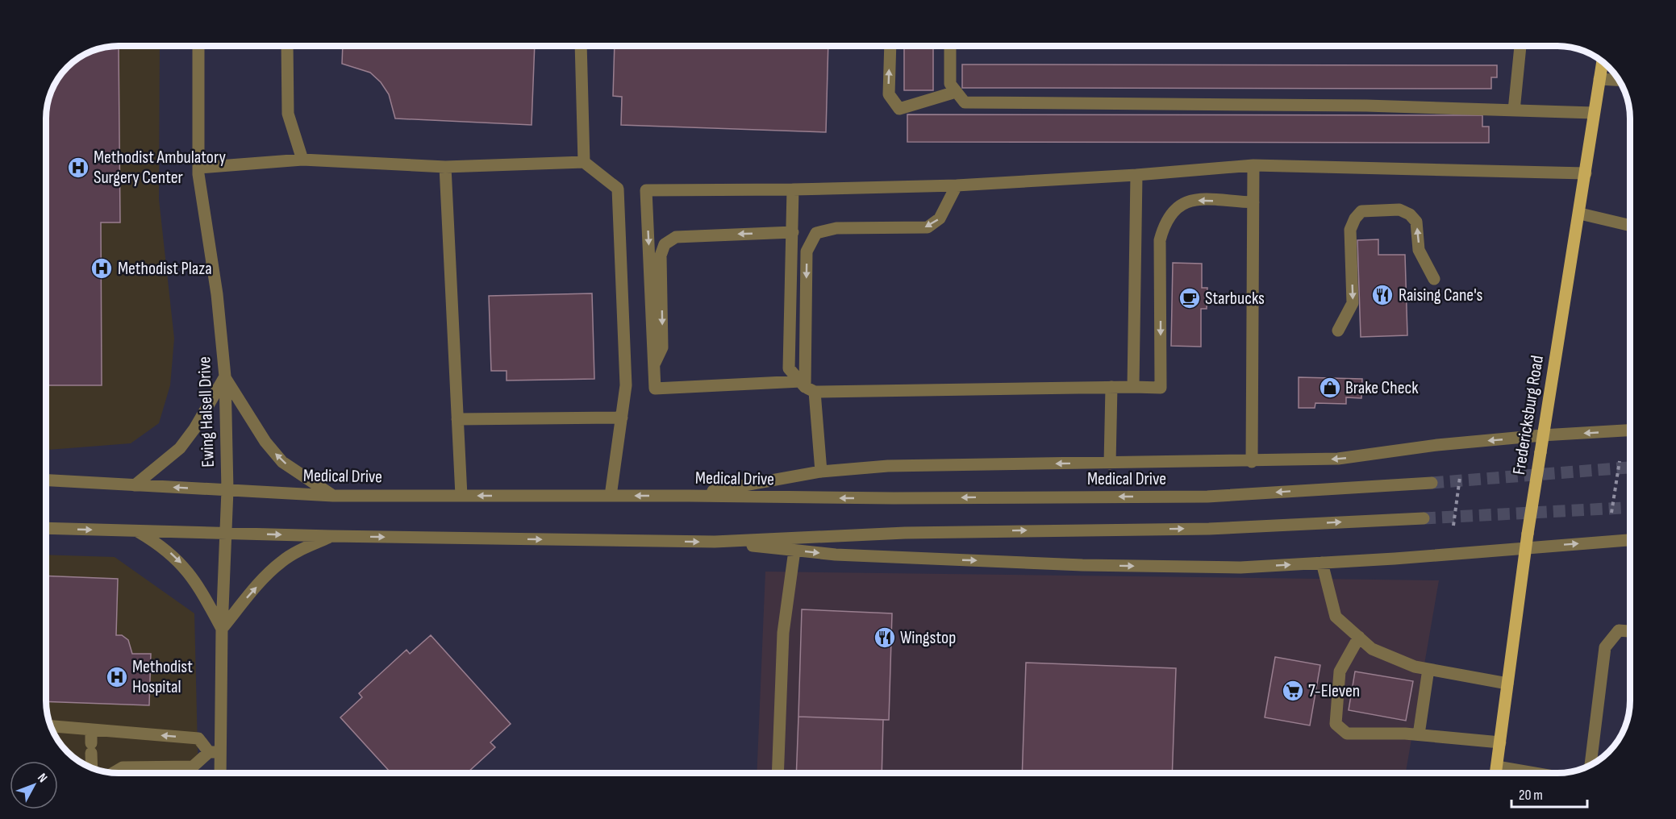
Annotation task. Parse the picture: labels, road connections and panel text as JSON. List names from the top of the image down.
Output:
{
  "streets": {
    "main road": ["Fredericksburg Road"],
    "street": ["Ewing Halsell Drive", "Medical Drive"]
  },
  "crossings": [
    ["Ewing Halsell Drive", "Medical Drive"]
  ],
  "places": {
    "hospital": ["Methodist Ambulatory Surgery Center", "Methodist Plaza", "Methodist Hospital"],
    "restaurant": ["Raising Cane's", "Wingstop"],
    "cafe": ["Starbucks"],
    "shop": ["Brake Check"],
    "supermarket": ["7-Eleven"]
  },
  "scale_bar": "20 m",
  "north": "top right"
}
